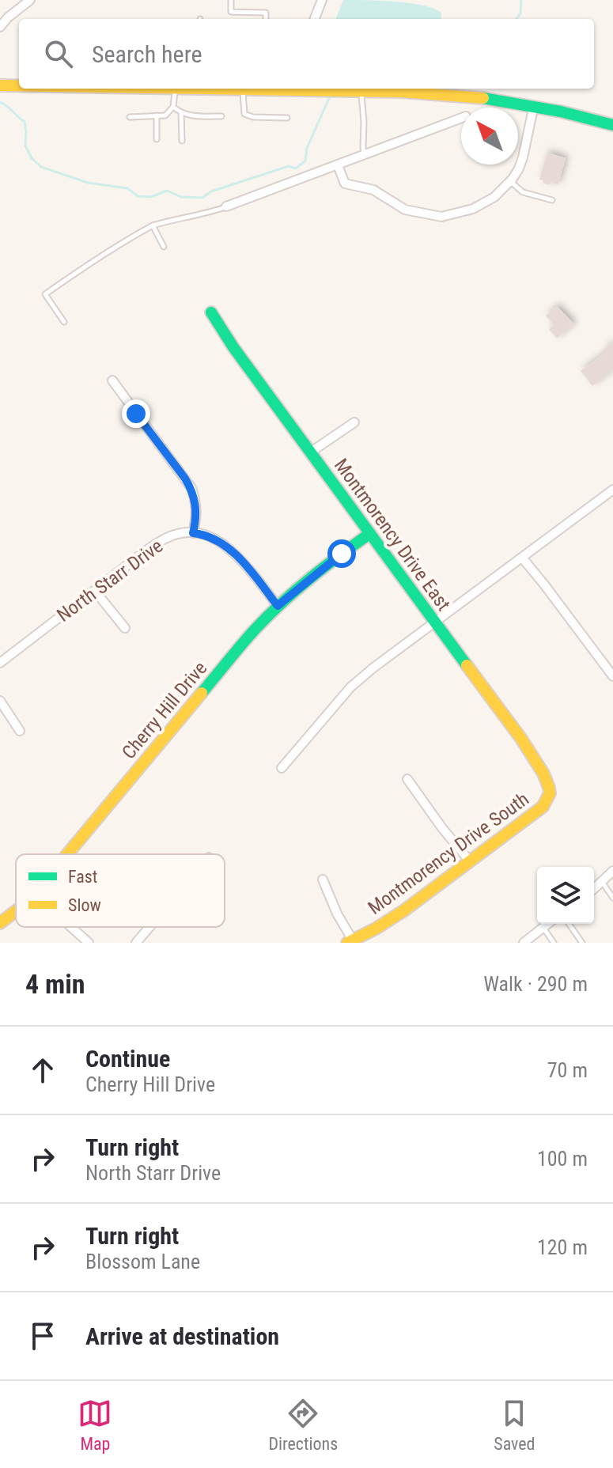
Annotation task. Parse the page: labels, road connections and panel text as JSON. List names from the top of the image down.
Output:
{
  "streets": {
    "street": [
      "Montmorency Drive East",
      "North Starr Drive",
      "Cherry Hill Drive",
      "Montmorency Drive South"
    ]
  },
  "crossings": [
    ["Montmorency Drive East", "Cherry Hill Drive"],
    ["Montmorency Drive East", "Montmorency Drive South"]
  ],
  "legend": ["Fast", "Slow"],
  "north": "top left",
  "page": {
    "search": "Search here",
    "heading": ["4 min", "Walk · 290 m"],
    "list": [
      ["Continue", "Cherry Hill Drive", "70 m"],
      ["Turn right", "North Starr Drive", "100 m"],
      ["Turn right", "Blossom Lane", "120 m"],
      "Arrive at destination"
    ],
    "nav": ["Map", "Directions", "Saved"]
  }
}
